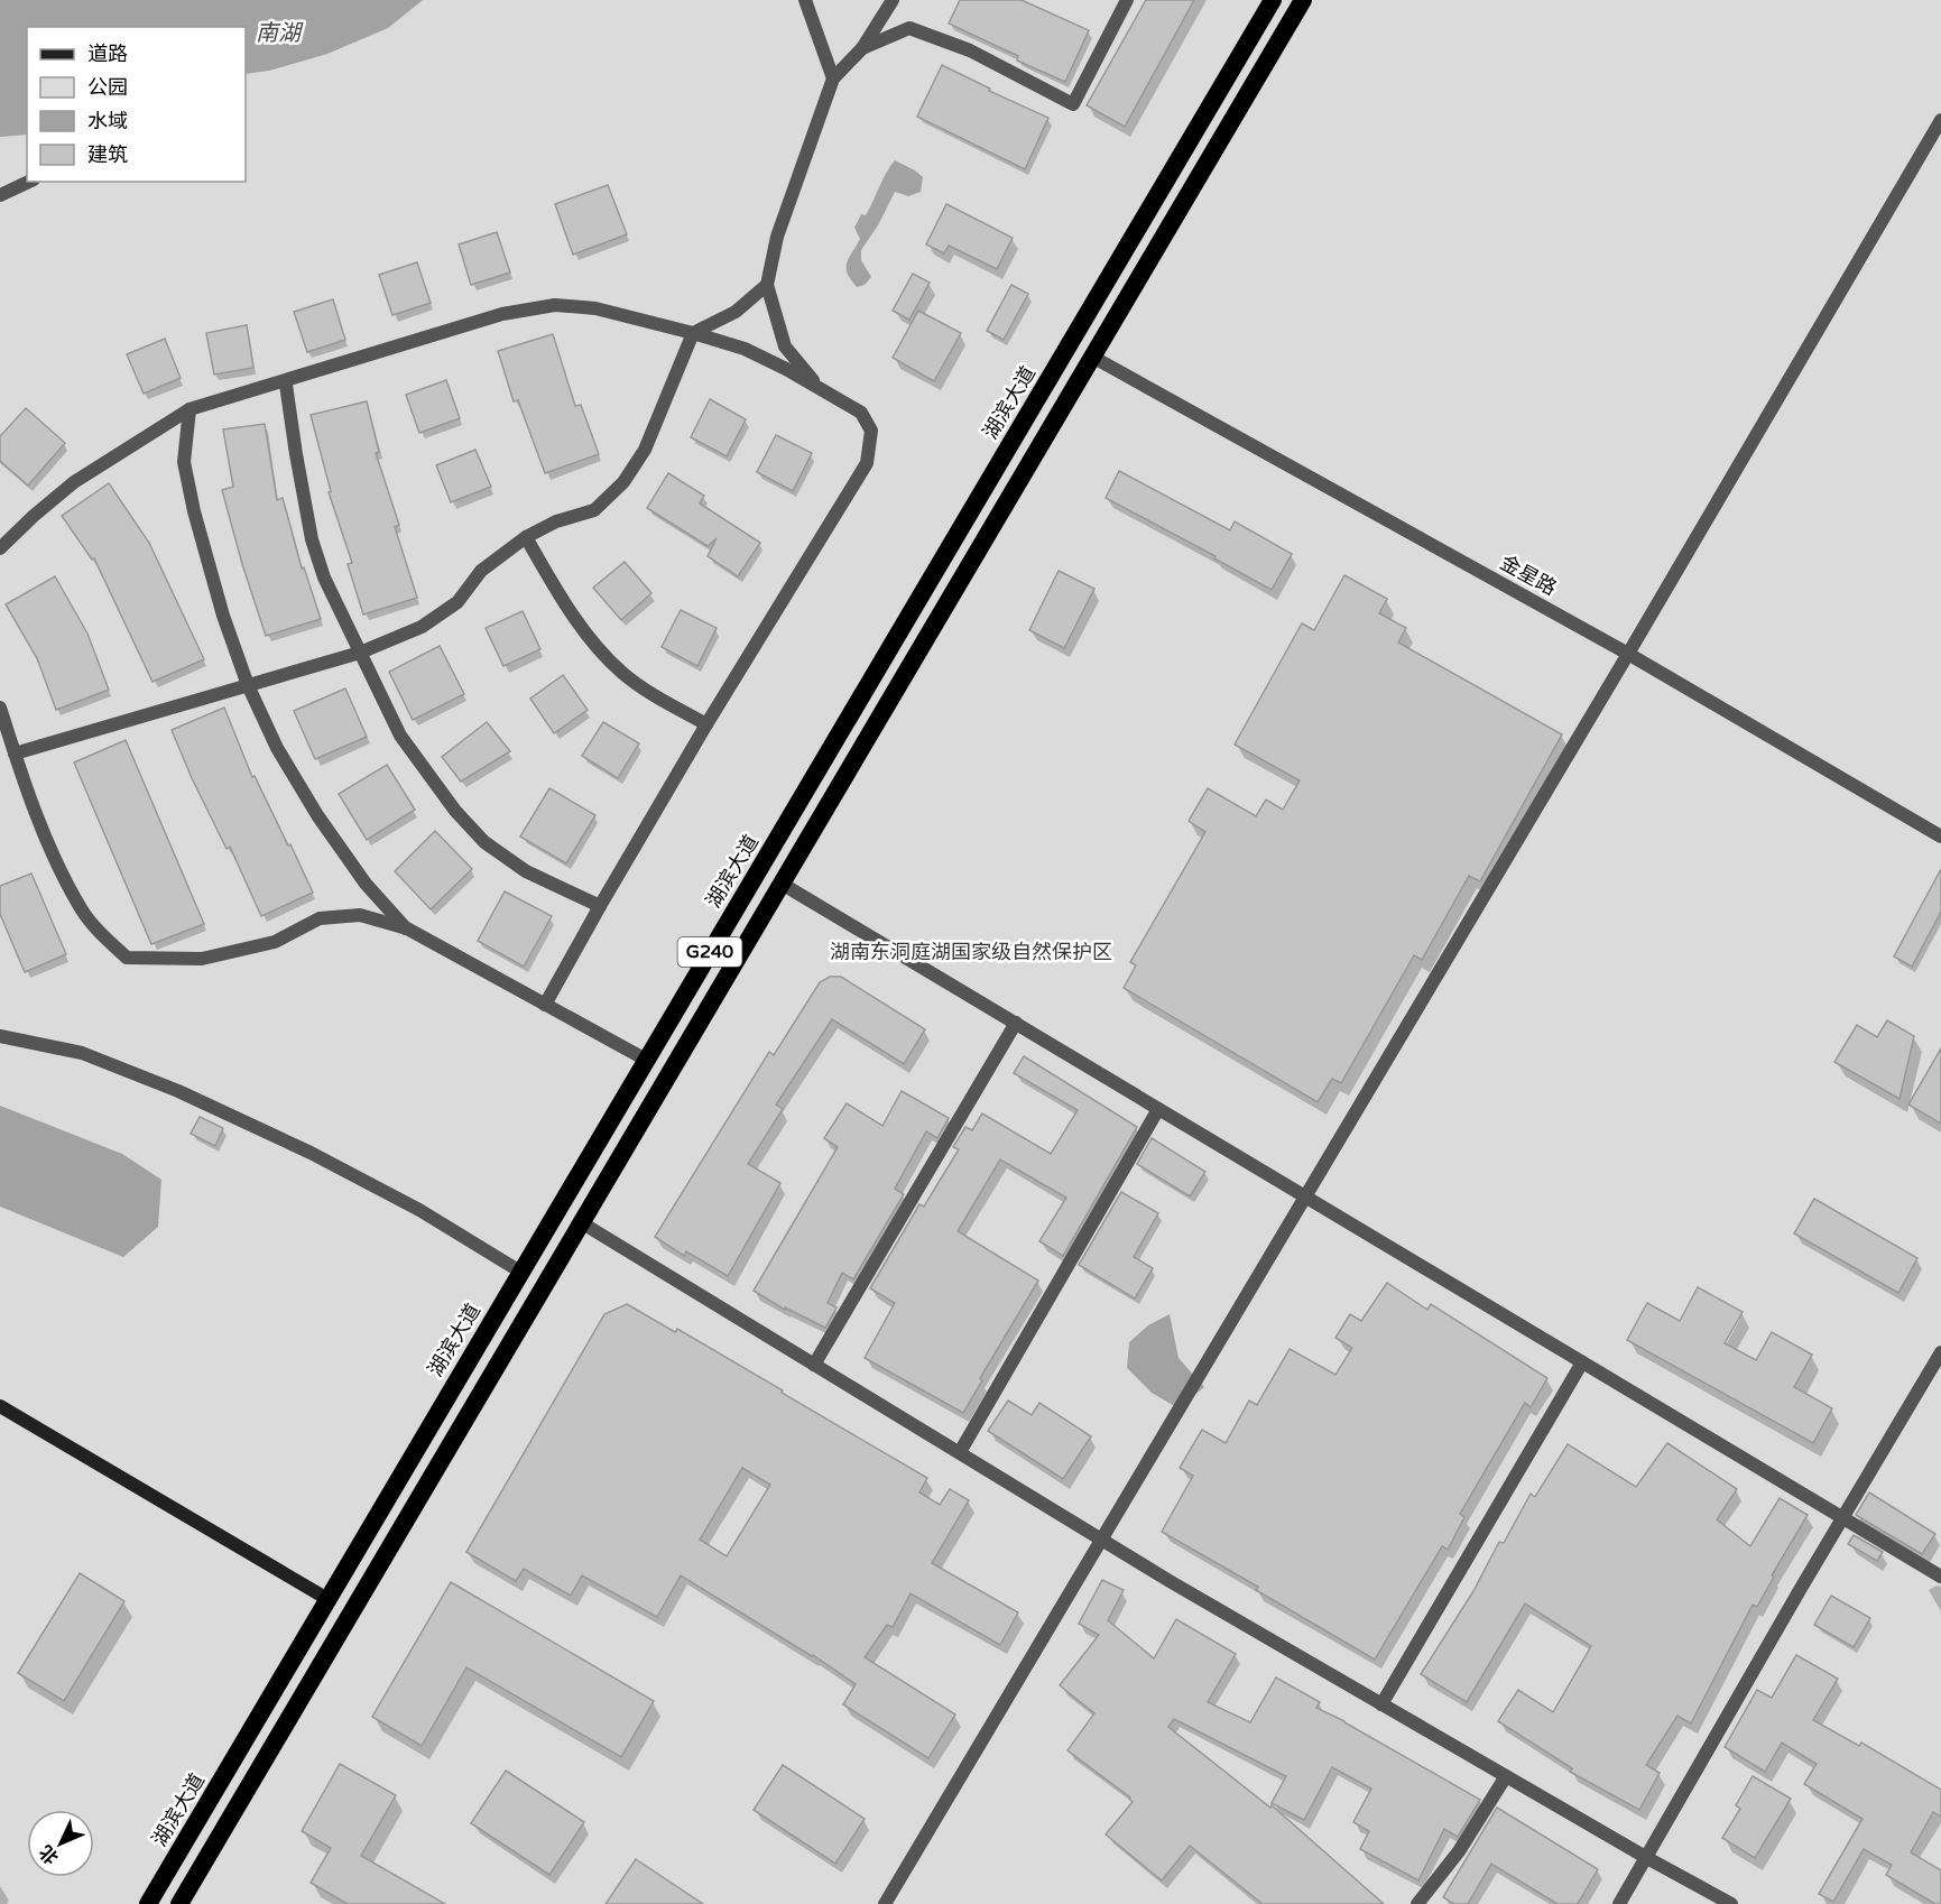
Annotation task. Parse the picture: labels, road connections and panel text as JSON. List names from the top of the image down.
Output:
{
  "streets": {
    "highway": ["湖滨大道", "G240"],
    "street": ["金星路"]
  },
  "crossings": [
    ["金星路", "G240"]
  ],
  "water": ["南湖"],
  "parks": ["湖南东洞庭湖国家级自然保护区"],
  "legend": [
    "道路",
    "公园",
    "水域",
    "建筑"
  ],
  "north": "bottom left"
}
